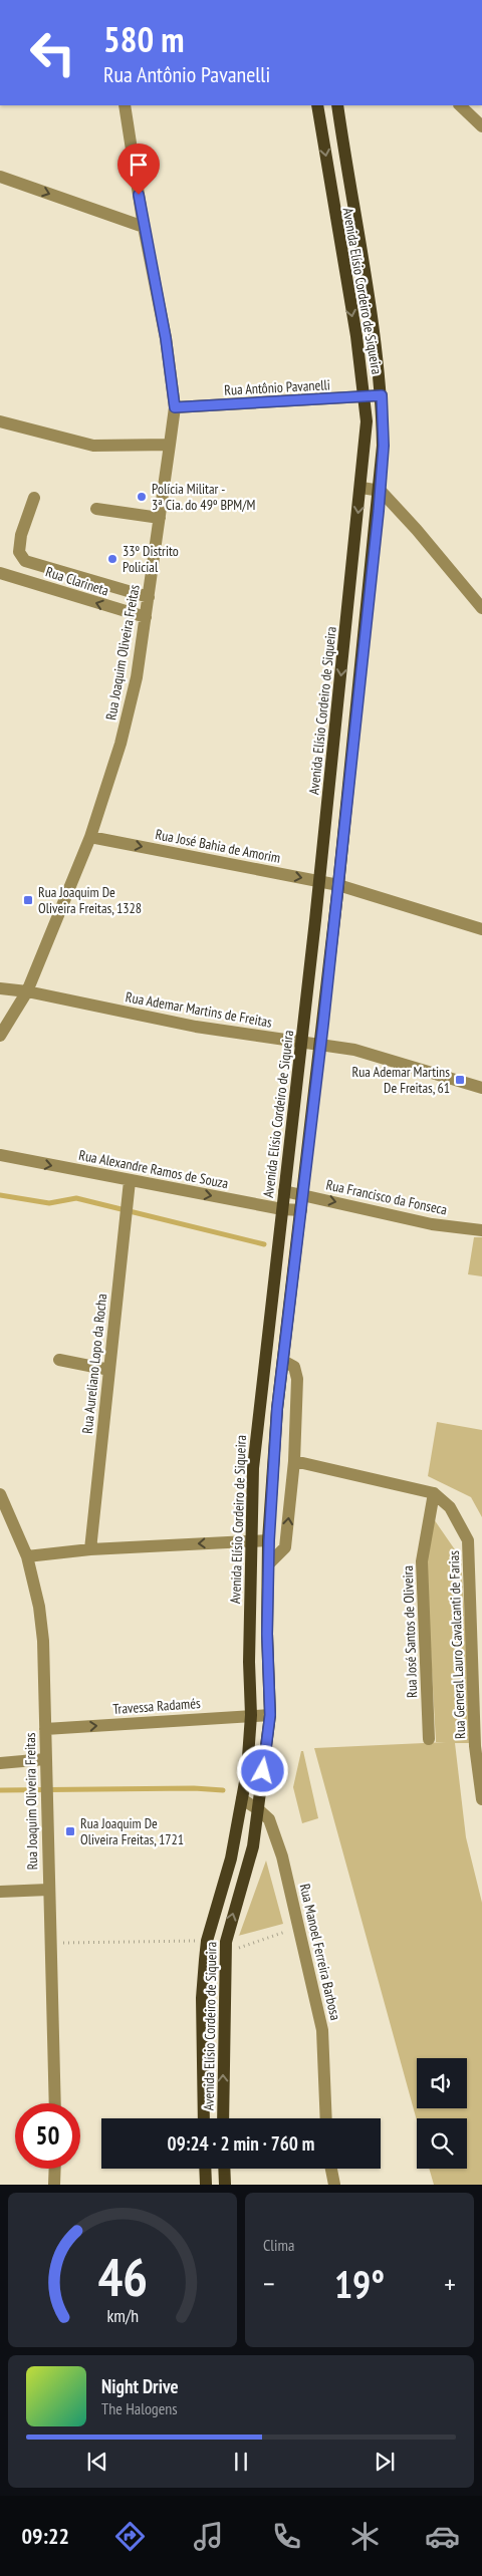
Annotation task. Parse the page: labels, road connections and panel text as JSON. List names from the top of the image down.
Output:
{
  "streets": {
    "main road": ["Avenida Elísio Cordeiro de Siqueira"],
    "street": [
      "Rua Antônio Pavanelli",
      "Rua Clarineta",
      "Rua Joaquim Oliveira Freitas",
      "Rua José Bahia de Amorim",
      "Rua Ademar Martins de Freitas",
      "Rua Alexandre Ramos de Souza",
      "Rua Francisco da Fonseca",
      "Rua Aureliano Lopo da Rocha",
      "Rua José Santos de Oliveira",
      "Rua General Lauro Cavalcanti de Farias",
      "Travessa Radamés",
      "Rua Manoel Ferreira Barbosa"
    ]
  },
  "crossings": [
    ["Avenida Elísio Cordeiro de Siqueira", "Rua Antônio Pavanelli"],
    ["Avenida Elísio Cordeiro de Siqueira", "Rua José Bahia de Amorim"],
    ["Avenida Elísio Cordeiro de Siqueira", "Rua Ademar Martins de Freitas"],
    ["Avenida Elísio Cordeiro de Siqueira", "Rua Alexandre Ramos de Souza"],
    ["Avenida Elísio Cordeiro de Siqueira", "Rua Francisco da Fonseca"],
    ["Avenida Elísio Cordeiro de Siqueira", "Travessa Radamés"],
    ["Avenida Elísio Cordeiro de Siqueira", "Rua Manoel Ferreira Barbosa"],
    ["Rua Antônio Pavanelli", "Rua Joaquim Oliveira Freitas"],
    ["Rua Clarineta", "Rua Joaquim Oliveira Freitas"],
    ["Rua Joaquim Oliveira Freitas", "Rua José Bahia de Amorim"],
    ["Rua Joaquim Oliveira Freitas", "Rua Ademar Martins de Freitas"],
    ["Rua Joaquim Oliveira Freitas", "Travessa Radamés"],
    ["Rua Alexandre Ramos de Souza", "Rua Aureliano Lopo da Rocha"],
    ["Rua José Santos de Oliveira", "Rua General Lauro Cavalcanti de Farias"]
  ],
  "one_way": [
    "Rua José Bahia de Amorim",
    "Rua Alexandre Ramos de Souza",
    "Rua Francisco da Fonseca",
    "Travessa Radamés"
  ],
  "places": {
    "other": ["Polícia Militar - 3ª Cia. do 49º BPM/M", "33º Distrito Policial"],
    "transit": ["Rua Joaquim De Oliveira Freitas, 1328", "Rua Ademar Martins De Freitas, 61", "Rua Joaquim De Oliveira Freitas, 1721"]
  },
  "page": {
    "turn": ["580 m", "Rua Antônio Pavanelli"],
    "limit": "50",
    "trip": "09:24 · 2 min · 760 m",
    "tile": "Clima",
    "heat": ["−", "19°", "+"],
    "song": ["Night Drive", "The Halogens"],
    "tabs": "09:22",
    "gauge": ["46", "km/h"]
  }
}
